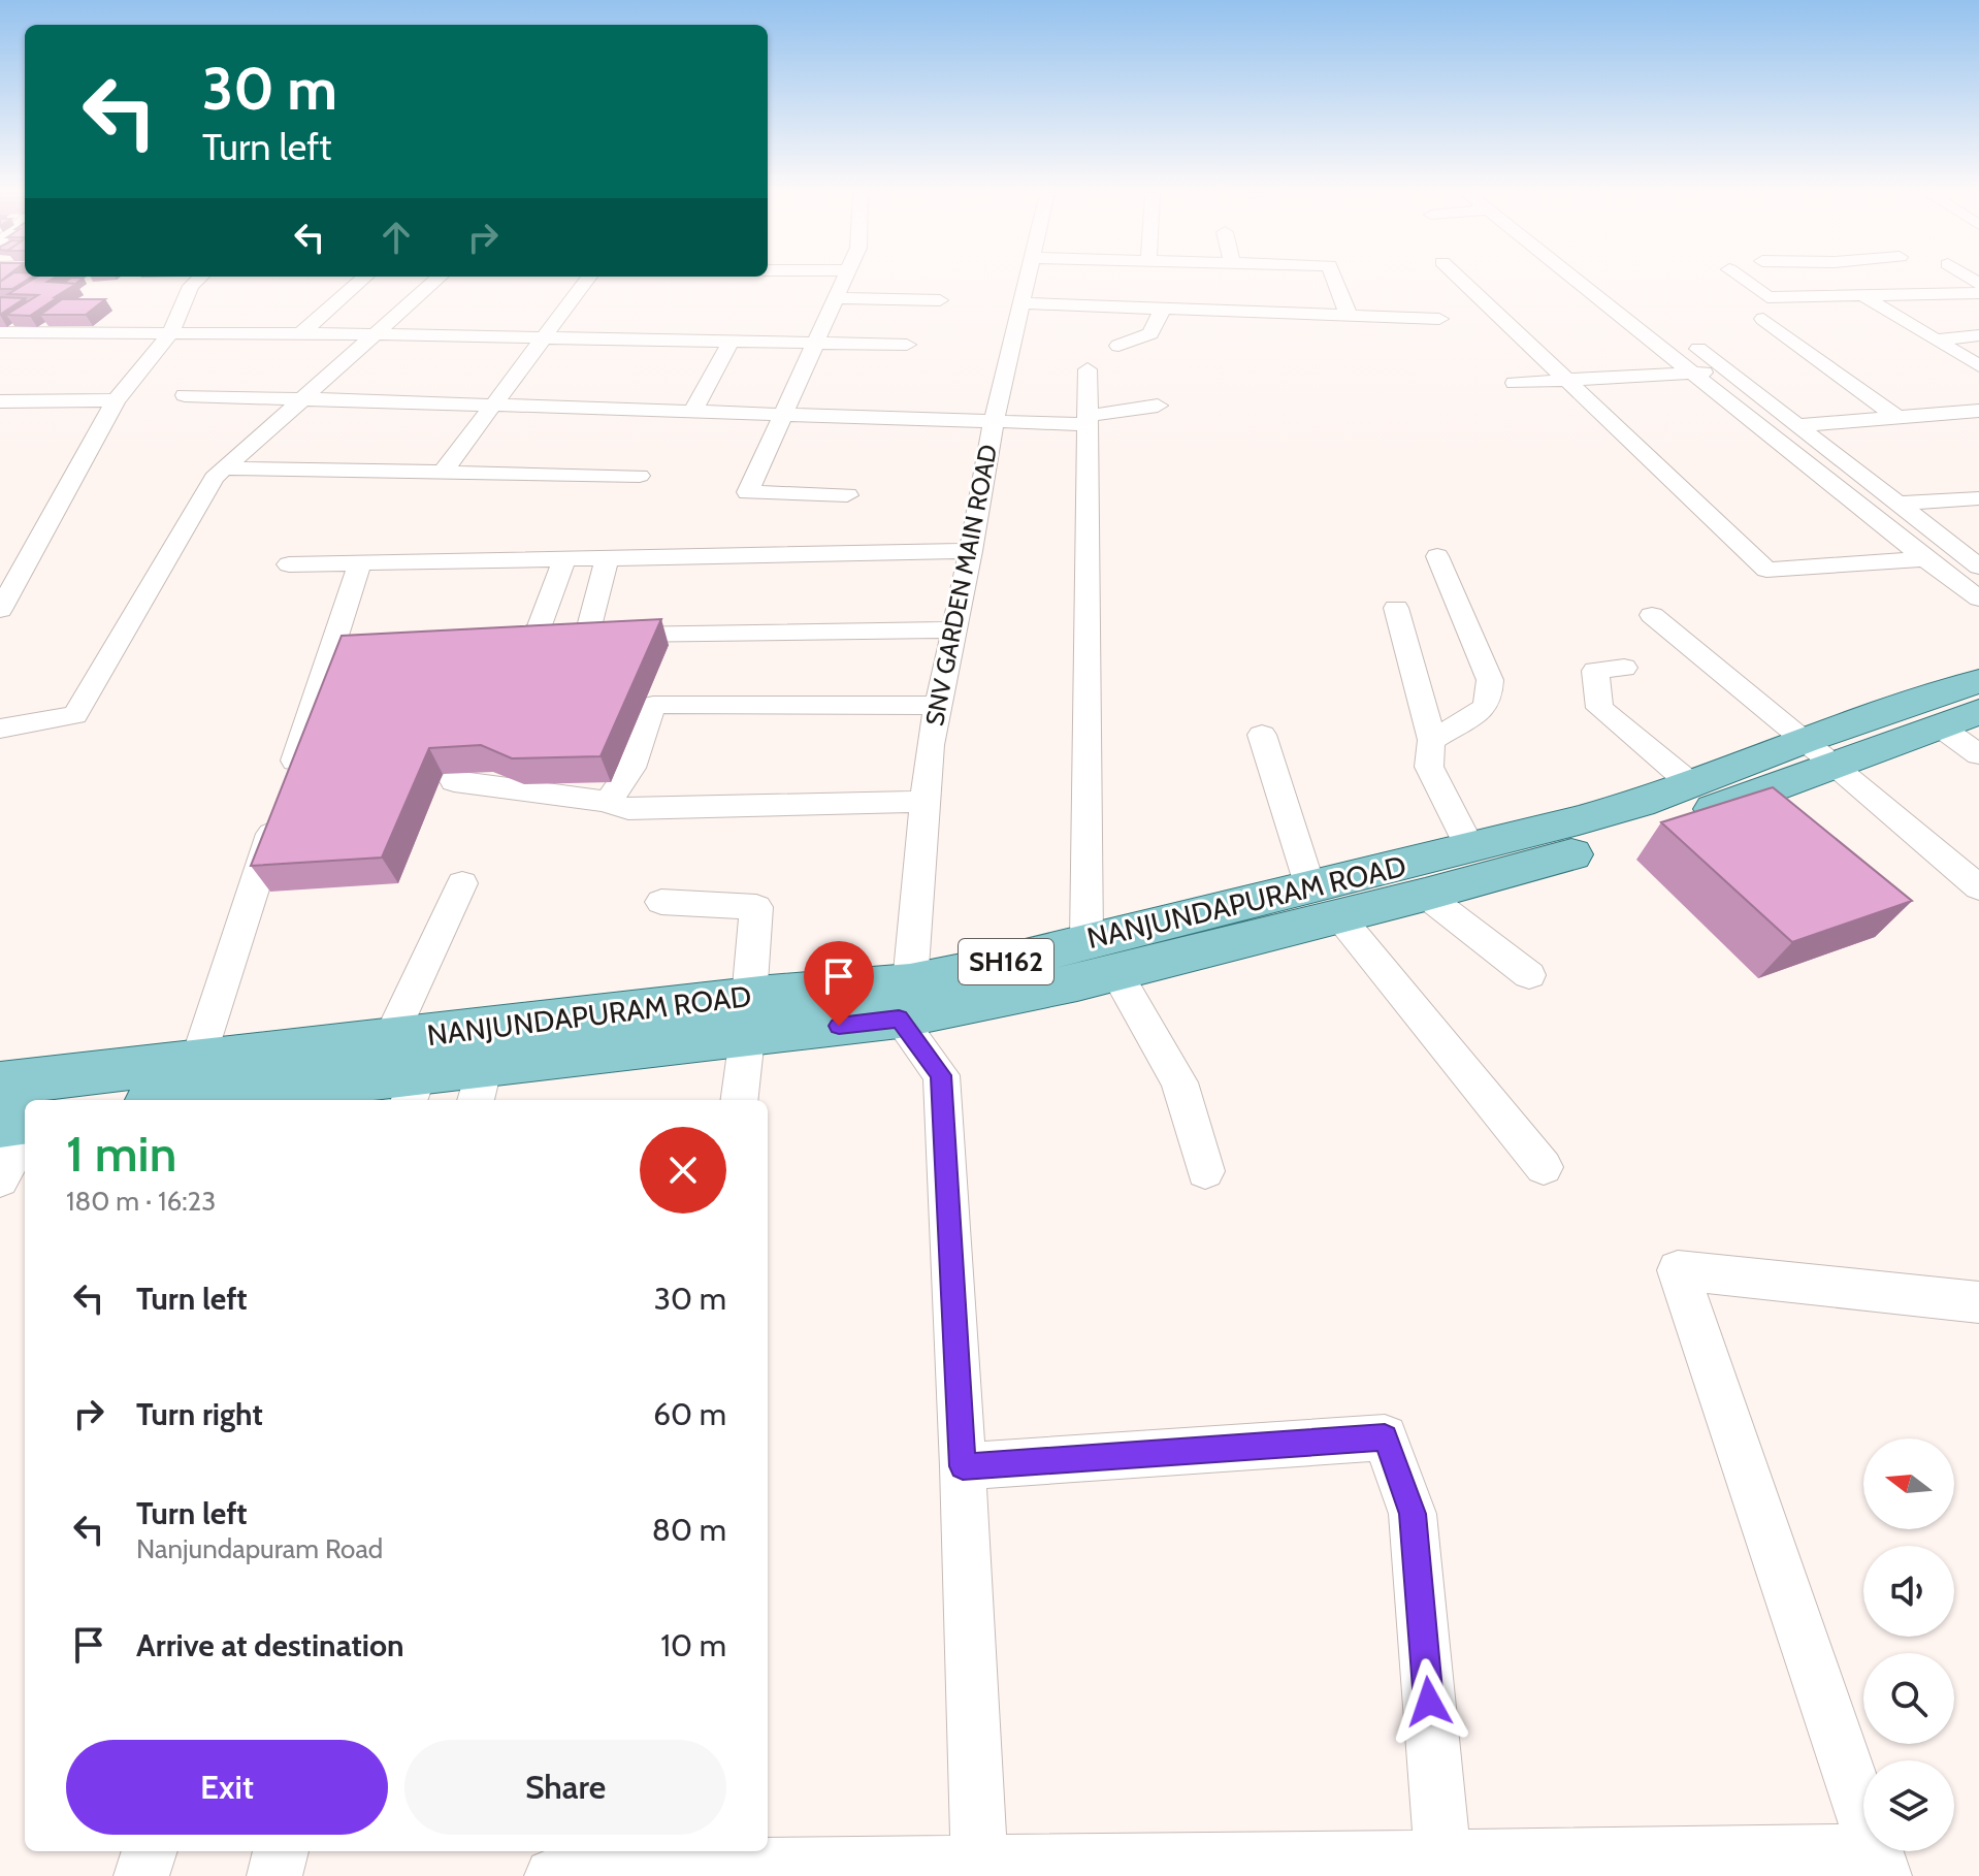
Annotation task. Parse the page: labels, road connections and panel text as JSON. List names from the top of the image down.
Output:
{
  "streets": {
    "main road": ["NANJUNDAPURAM ROAD", "SH162"],
    "street": ["SNV GARDEN MAIN ROAD"]
  },
  "crossings": [
    ["SNV GARDEN MAIN ROAD", "NANJUNDAPURAM ROAD"]
  ],
  "north": "left",
  "page": {
    "turn": ["30 m", "Turn left"],
    "heading": ["1 min", "180 m · 16:23"],
    "list": [
      {
        "name": "Turn left",
        "value": "30 m"
      },
      {
        "name": "Turn right",
        "value": "60 m"
      },
      {
        "name": "Turn left",
        "note": "Nanjundapuram Road",
        "value": "80 m"
      },
      {
        "name": "Arrive at destination",
        "value": "10 m"
      }
    ],
    "buttons": ["Exit", "Share"]
  }
}
